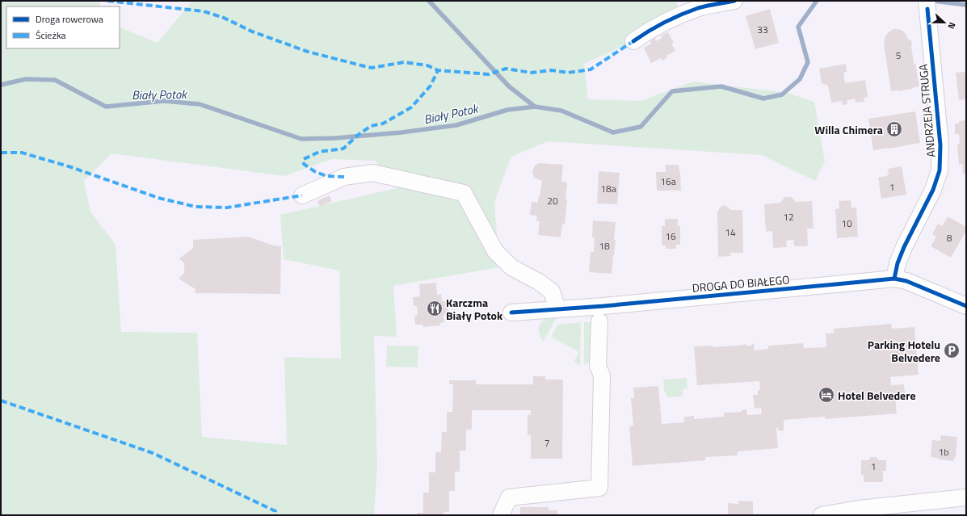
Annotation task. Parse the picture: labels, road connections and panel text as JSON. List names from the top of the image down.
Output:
{
  "streets": {
    "street": ["ANDRZEJA STRUGA", "DROGA DO BIAŁEGO"]
  },
  "crossings": [
    ["ANDRZEJA STRUGA", "DROGA DO BIAŁEGO"]
  ],
  "water": ["Biały Potok"],
  "places": {
    "building": ["Willa Chimera"],
    "restaurant": ["Karczma Biały Potok"],
    "parking": ["Parking Hotelu Belvedere"],
    "hotel": ["Hotel Belvedere"]
  },
  "house_numbers": [
    "33",
    "5",
    "16a",
    "1",
    "18a",
    "20",
    "12",
    "10",
    "14",
    "16",
    "8",
    "18",
    "7",
    "1b",
    "1"
  ],
  "legend": ["Droga rowerowa", "Ścieżka"],
  "north": "right"
}
